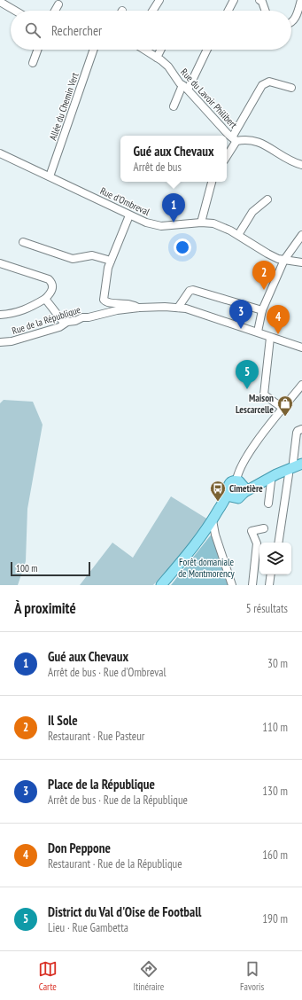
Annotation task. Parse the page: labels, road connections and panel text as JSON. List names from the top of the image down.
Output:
{
  "streets": {
    "street": [
      "Rue du Lavoir Philibert",
      "Allée du Chemin Vert",
      "Rue d'Ombreval",
      "Rue de la République"
    ]
  },
  "crossings": [
    ["Allée du Chemin Vert", "Rue d'Ombreval"]
  ],
  "parks": ["Forêt domaniale de Montmorency"],
  "places": {
    "shop": ["Maison Lescarcelle"],
    "bus stop": ["Cimetière"]
  },
  "scale_bar": "100 m",
  "page": {
    "search": "Rechercher",
    "popup": ["Gué aux Chevaux", "Arrêt de bus"],
    "pins": [
      "1",
      "2",
      "3",
      "4",
      "5"
    ],
    "scale": "100 m",
    "heading": ["À proximité", "5 résultats"],
    "list": [
      {
        "mark": "1",
        "name": "Gué aux Chevaux",
        "note": "Arrêt de bus · Rue d'Ombreval",
        "value": "30 m"
      },
      {
        "mark": "2",
        "name": "Il Sole",
        "note": "Restaurant · Rue Pasteur",
        "value": "110 m"
      },
      {
        "mark": "3",
        "name": "Place de la République",
        "note": "Arrêt de bus · Rue de la République",
        "value": "130 m"
      },
      {
        "mark": "4",
        "name": "Don Peppone",
        "note": "Restaurant · Rue de la République",
        "value": "160 m"
      },
      {
        "mark": "5",
        "name": "District du Val d'Oise de Football",
        "note": "Lieu · Rue Gambetta",
        "value": "190 m"
      }
    ],
    "nav": ["Carte", "Itinéraire", "Favoris"]
  }
}
